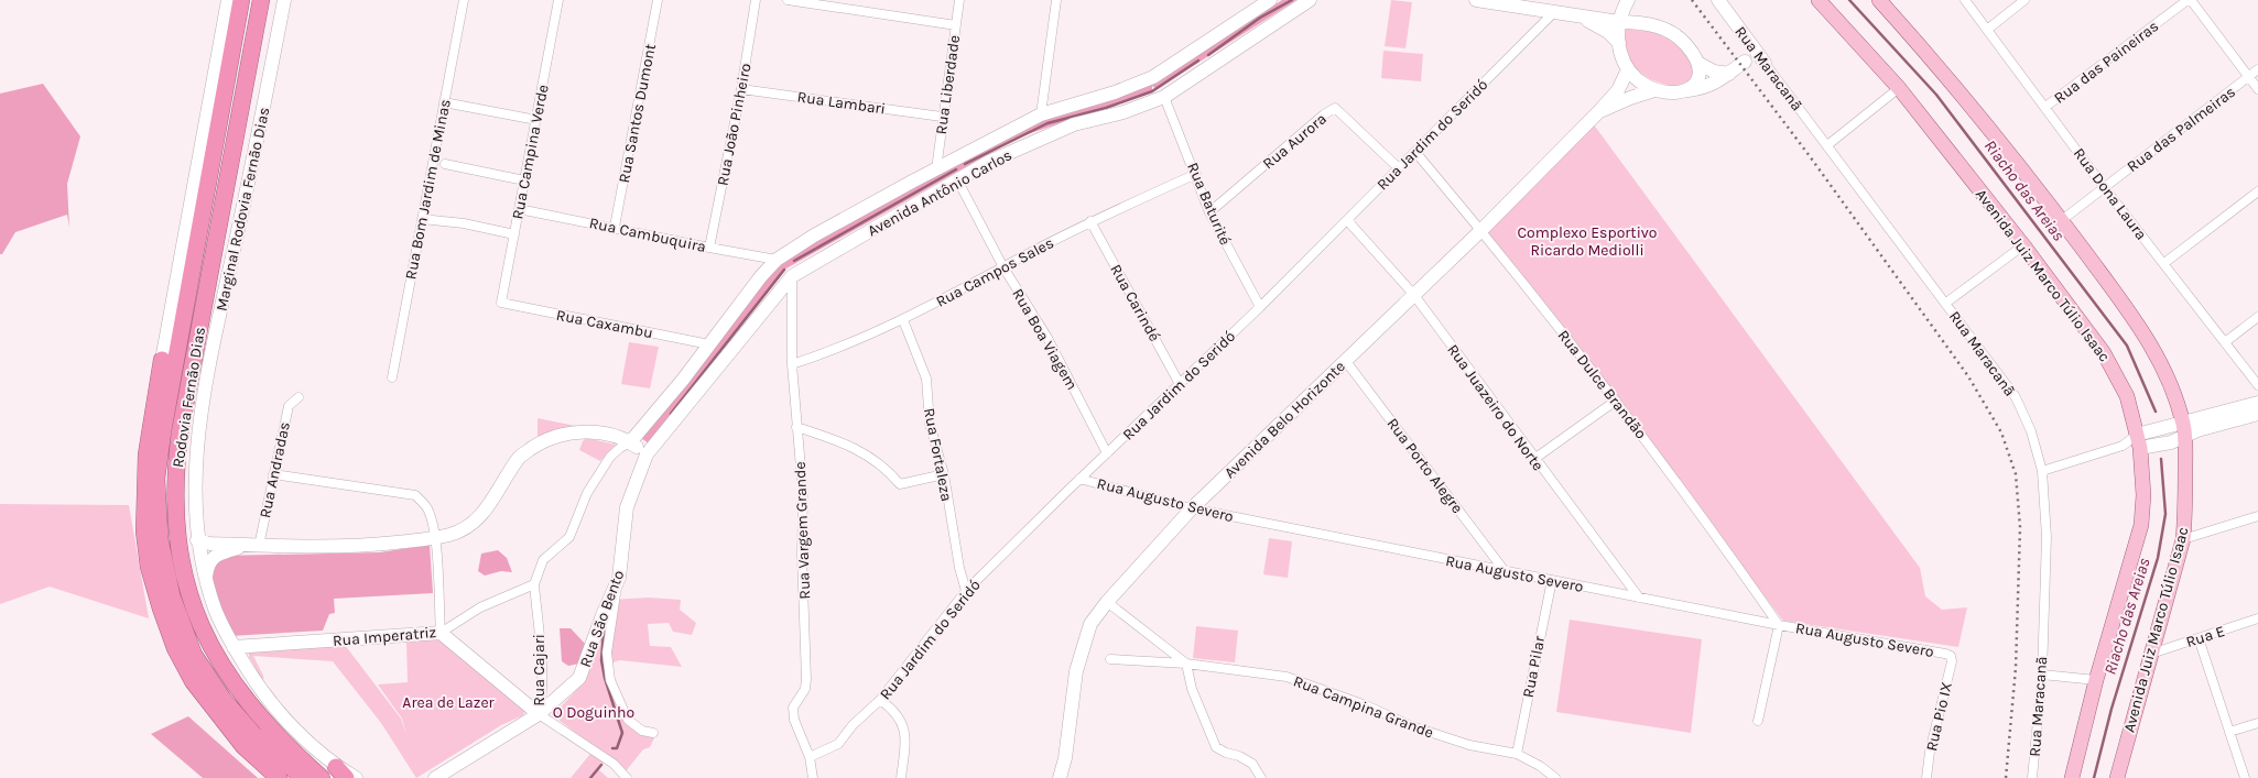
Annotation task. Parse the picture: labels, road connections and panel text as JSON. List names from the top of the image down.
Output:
{
  "streets": {
    "highway": ["Rodovia Fernão Dias"],
    "main road": ["Avenida Juiz Marco Túlio Isaac"],
    "street": [
      "Rua das Paineiras",
      "Rua Maracanã",
      "Rua Liberdade",
      "Rua Lambari",
      "Rua Santos Dumont",
      "Rua João Pinheiro",
      "Rua das Palmeiras",
      "Rua Jardim do Seridó",
      "Rua Aurora",
      "Rua Campina Verde",
      "Rua Bom Jardim de Minas",
      "Avenida Antônio Carlos",
      "Rua Dona Laura",
      "Rua Baturité",
      "Marginal Rodovia Fernão Dias",
      "Rua Cambuquira",
      "Rua Campos Sales",
      "Rua Carindé",
      "Rua Caxambu",
      "Rua Boa Viagem",
      "Rua Dulce Brandão",
      "Rua Juazeiro do Norte",
      "Avenida Belo Horizonte",
      "Rua Fortaleza",
      "Rua Porto Alegre",
      "Rua Andradas",
      "Rua Augusto Severo",
      "Rua Vargem Grande",
      "Rua São Bento",
      "Rua Imperatriz",
      "Rua E",
      "Rua Pilar",
      "Rua Cajari",
      "Rua Campina Grande",
      "Rua Pio IX"
    ]
  },
  "crossings": [
    ["Rua das Paineiras", "Rua Dona Laura"],
    ["Rua Maracanã", "Avenida Belo Horizonte"],
    ["Rua Liberdade", "Rua Lambari"],
    ["Rua Liberdade", "Avenida Antônio Carlos"],
    ["Rua Lambari", "Rua João Pinheiro"],
    ["Rua Santos Dumont", "Rua Cambuquira"],
    ["Rua João Pinheiro", "Rua Cambuquira"],
    ["Rua das Palmeiras", "Rua Dona Laura"],
    ["Rua das Palmeiras", "Avenida Juiz Marco Túlio Isaac"],
    ["Rua Jardim do Seridó", "Rua Aurora"],
    ["Rua Jardim do Seridó", "Rua Baturité"],
    ["Rua Jardim do Seridó", "Rua Carindé"],
    ["Rua Jardim do Seridó", "Rua Boa Viagem"],
    ["Rua Jardim do Seridó", "Rua Dulce Brandão"],
    ["Rua Jardim do Seridó", "Rua Juazeiro do Norte"],
    ["Rua Jardim do Seridó", "Rua Fortaleza"],
    ["Rua Jardim do Seridó", "Rua Augusto Severo"],
    ["Rua Jardim do Seridó", "Rua Vargem Grande"],
    ["Rua Aurora", "Rua Baturité"],
    ["Rua Campina Verde", "Rua Cambuquira"],
    ["Rua Campina Verde", "Rua Caxambu"],
    ["Avenida Antônio Carlos", "Rua Baturité"],
    ["Avenida Antônio Carlos", "Rua Cambuquira"],
    ["Avenida Antônio Carlos", "Rua Caxambu"],
    ["Avenida Antônio Carlos", "Rua Boa Viagem"],
    ["Avenida Antônio Carlos", "Rua Vargem Grande"],
    ["Avenida Antônio Carlos", "Rua São Bento"],
    ["Rua Baturité", "Rua Campos Sales"],
    ["Marginal Rodovia Fernão Dias", "Rua Imperatriz"],
    ["Rua Campos Sales", "Rua Carindé"],
    ["Rua Campos Sales", "Rua Boa Viagem"],
    ["Rua Campos Sales", "Rua Fortaleza"],
    ["Rua Campos Sales", "Rua Vargem Grande"],
    ["Avenida Juiz Marco Túlio Isaac", "Rua E"],
    ["Rua Dulce Brandão", "Avenida Belo Horizonte"],
    ["Rua Dulce Brandão", "Rua Augusto Severo"],
    ["Rua Juazeiro do Norte", "Avenida Belo Horizonte"],
    ["Rua Juazeiro do Norte", "Rua Augusto Severo"],
    ["Avenida Belo Horizonte", "Rua Porto Alegre"],
    ["Avenida Belo Horizonte", "Rua Augusto Severo"],
    ["Rua Porto Alegre", "Rua Augusto Severo"],
    ["Rua Augusto Severo", "Rua Pilar"],
    ["Rua Augusto Severo", "Rua Pio IX"],
    ["Rua São Bento", "Rua Cajari"],
    ["Rua Imperatriz", "Rua Cajari"],
    ["Rua Pilar", "Rua Campina Grande"]
  ],
  "water": ["Riacho das Areias"],
  "parks": ["Complexo Esportivo Ricardo Mediolli", "Area de Lazer", "O Doguinho"]
}
